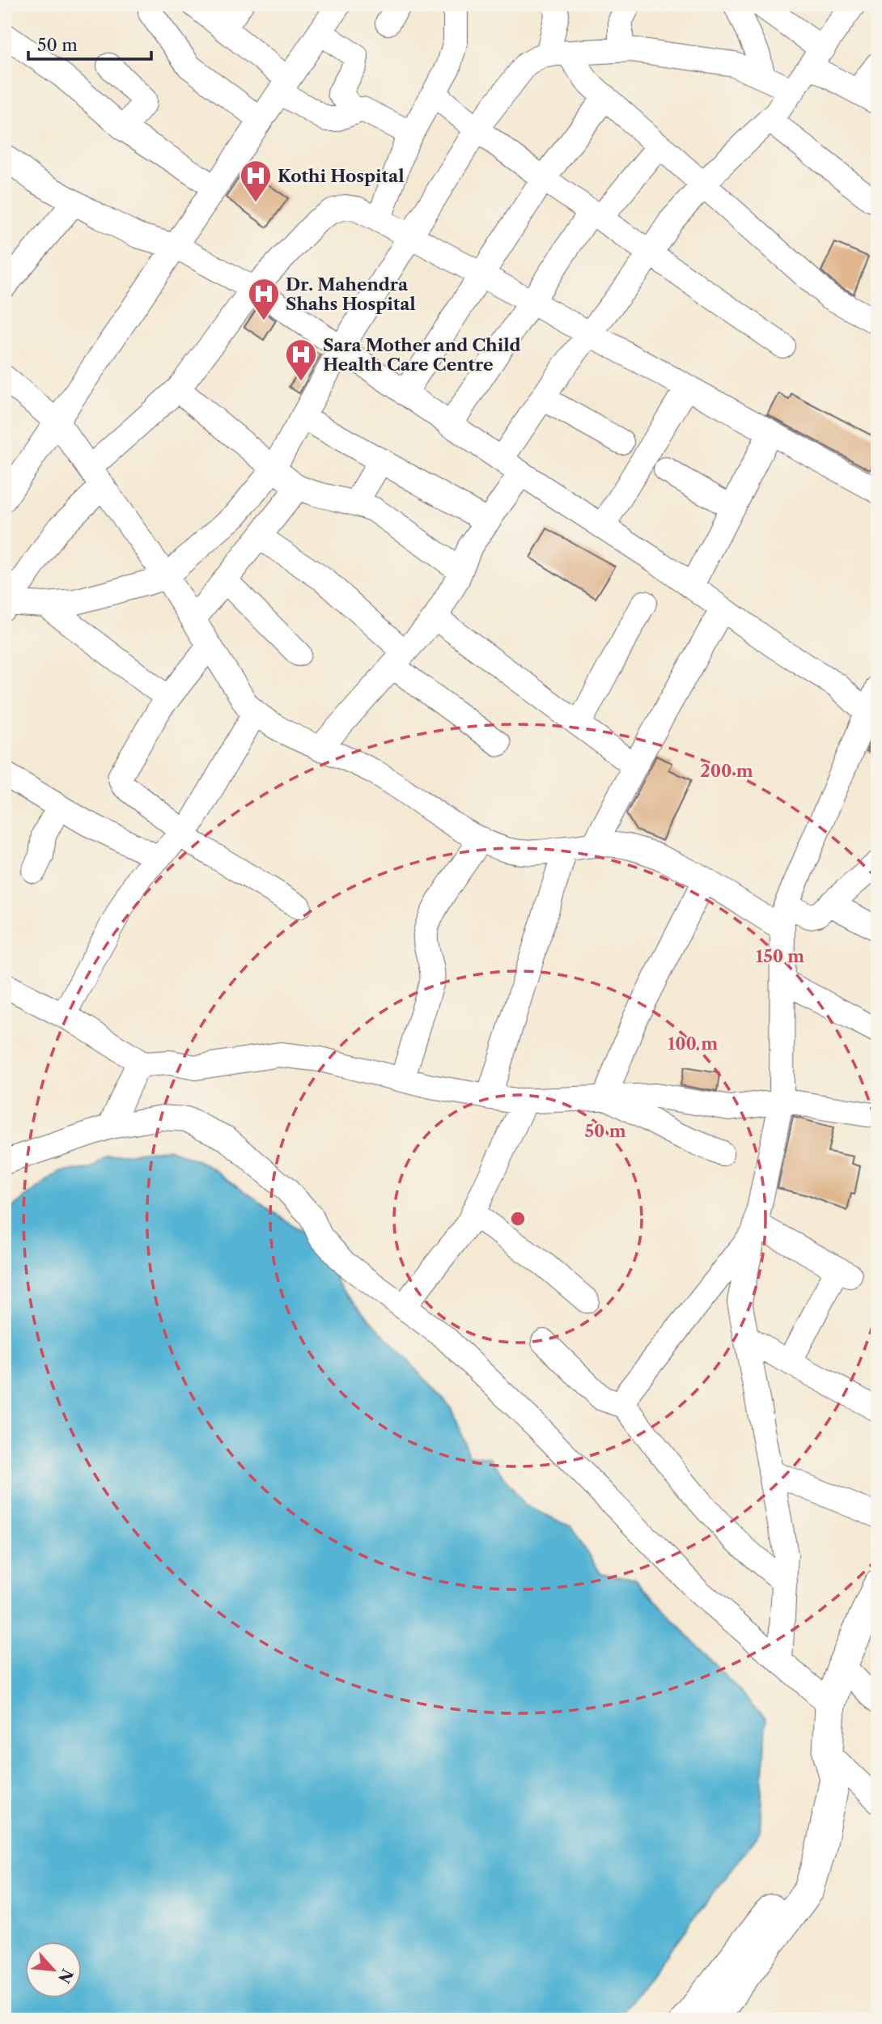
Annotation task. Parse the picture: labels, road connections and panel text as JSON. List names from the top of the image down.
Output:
{
  "places": {
    "hospital": ["Kothi Hospital", "Dr. Mahendra Shahs Hospital", "Sara Mother and Child Health Care Centre"]
  },
  "scale_bar": "50 m",
  "north": "bottom right",
  "rings": [
    "200 m",
    "150 m",
    "100 m",
    "50 m"
  ]
}
